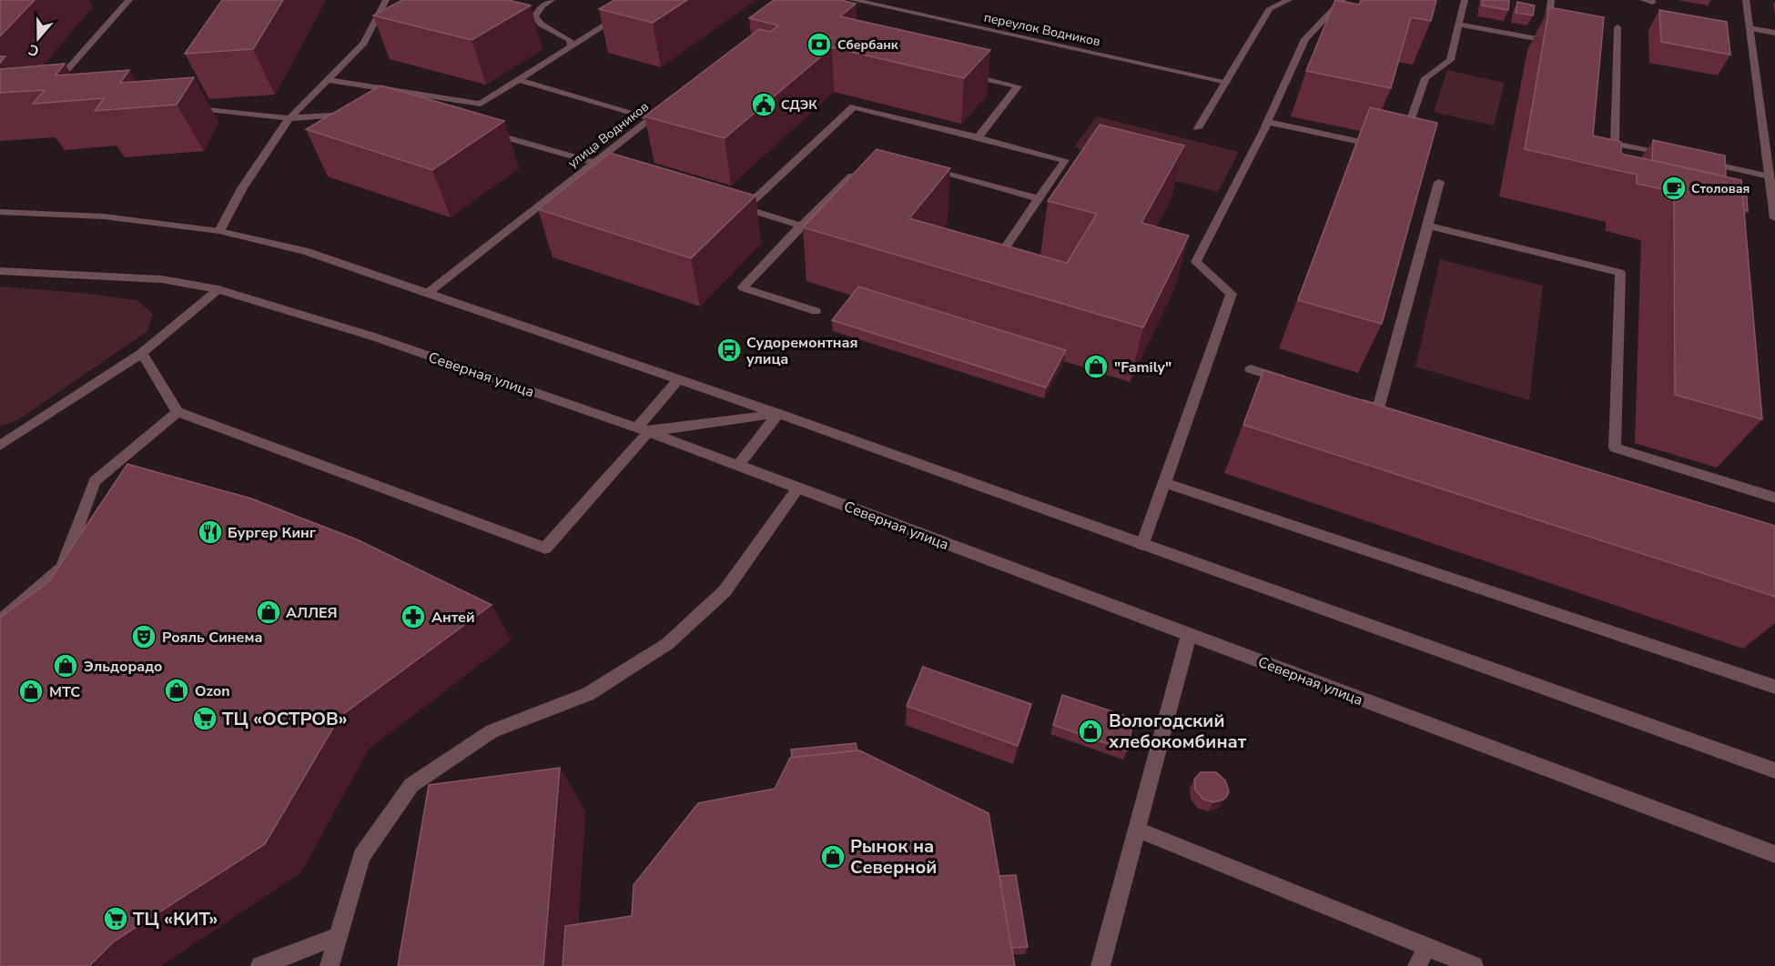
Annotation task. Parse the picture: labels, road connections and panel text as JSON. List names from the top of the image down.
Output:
{
  "streets": {
    "street": ["переулок Водников", "улица Водников", "Северная улица"]
  },
  "places": {
    "bank": ["Сбербанк"],
    "public building": ["СДЭК"],
    "cafe": ["Столовая"],
    "bus stop": ["Судоремонтная улица"],
    "shop": [
      "\"Family\"",
      "АЛЛЕЯ",
      "Эльдорадо",
      "Ozon",
      "МТС",
      "Вологодский хлебокомбинат",
      "Рынок на Северной"
    ],
    "restaurant": ["Бургер Кинг"],
    "pharmacy": ["Антей"],
    "theatre": ["Рояль Синема"],
    "supermarket": ["ТЦ «ОСТРОВ»", "ТЦ «КИТ»"]
  },
  "north": "bottom"
}
